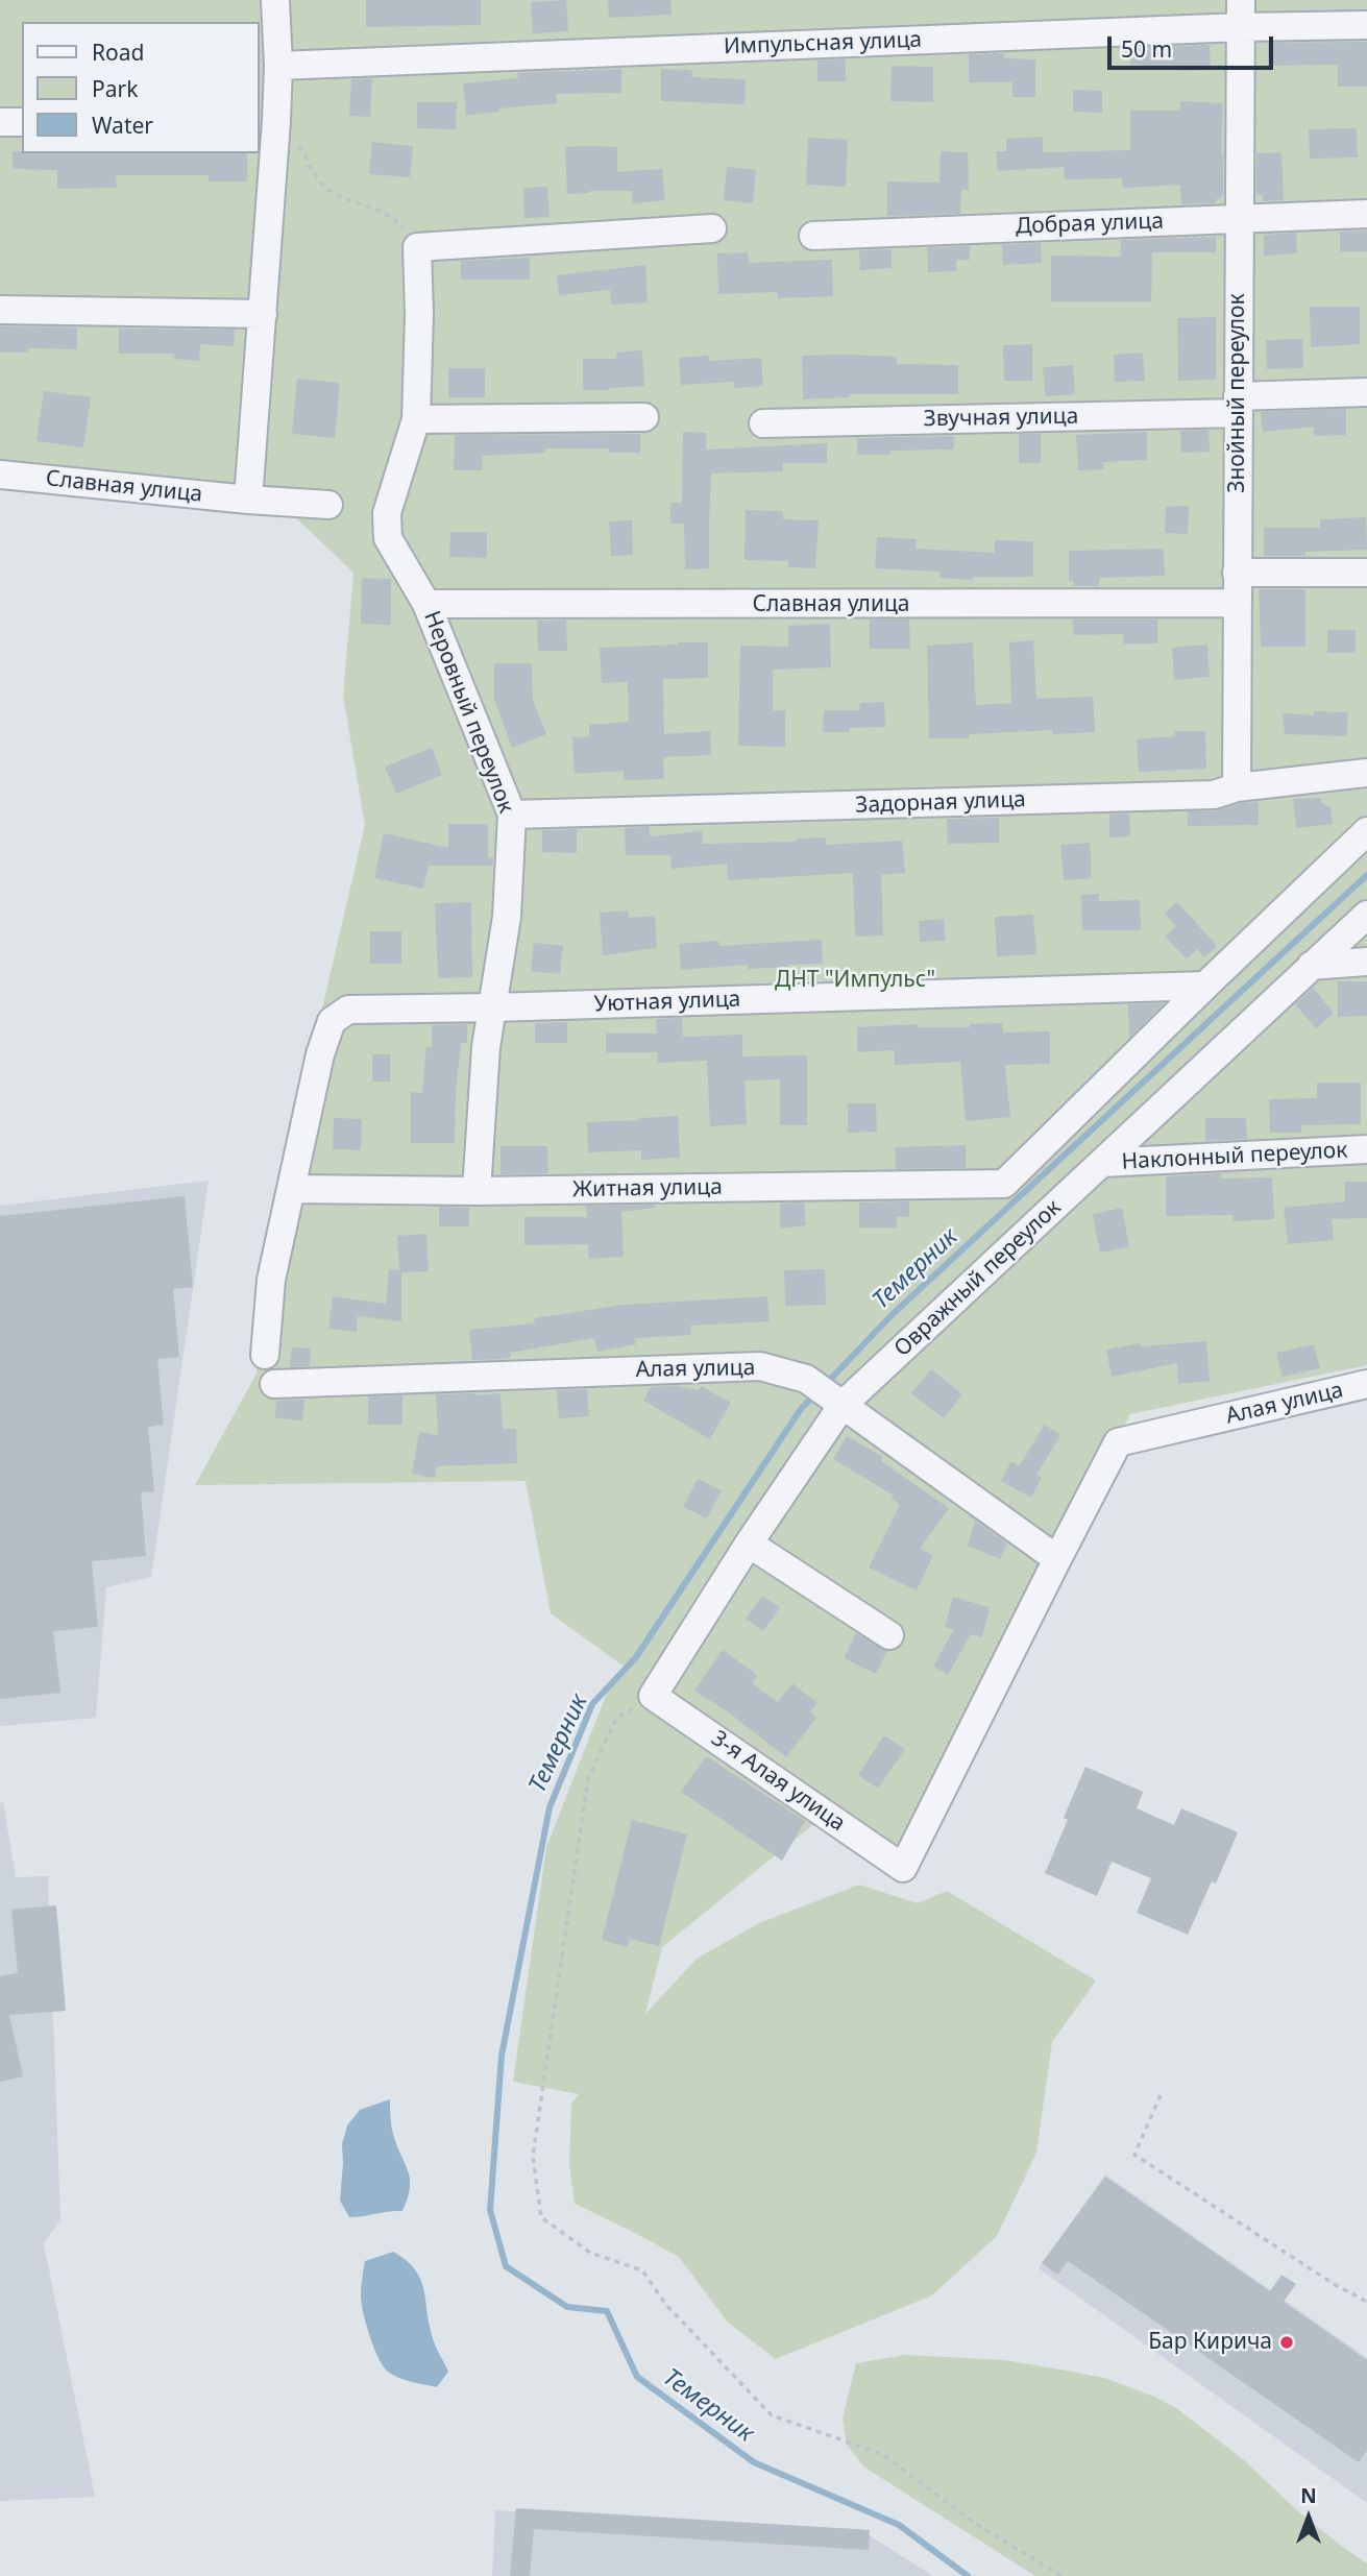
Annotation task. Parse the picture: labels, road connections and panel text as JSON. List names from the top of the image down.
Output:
{
  "streets": {
    "street": [
      "Импульсная улица",
      "Добрая улица",
      "Знойный переулок",
      "Звучная улица",
      "Славная улица",
      "Неровный переулок",
      "Задорная улица",
      "Уютная улица",
      "Наклонный переулок",
      "Житная улица",
      "Овражный переулок",
      "Алая улица",
      "3-я Алая улица"
    ]
  },
  "crossings": [
    ["Импульсная улица", "Знойный переулок"],
    ["Добрая улица", "Знойный переулок"],
    ["Знойный переулок", "Звучная улица"],
    ["Знойный переулок", "Славная улица"],
    ["Знойный переулок", "Задорная улица"],
    ["Славная улица", "Неровный переулок"],
    ["Неровный переулок", "Задорная улица"],
    ["Неровный переулок", "Уютная улица"],
    ["Неровный переулок", "Житная улица"],
    ["Уютная улица", "Житная улица"],
    ["Наклонный переулок", "Овражный переулок"],
    ["Овражный переулок", "Алая улица"],
    ["Овражный переулок", "3-я Алая улица"],
    ["Алая улица", "3-я Алая улица"]
  ],
  "water": ["Темерник"],
  "parks": ["ДНТ \"Импульс\""],
  "places": ["Бар Кирича"],
  "legend": ["Road", "Park", "Water"],
  "scale_bar": "50 m",
  "north": "top"
}
